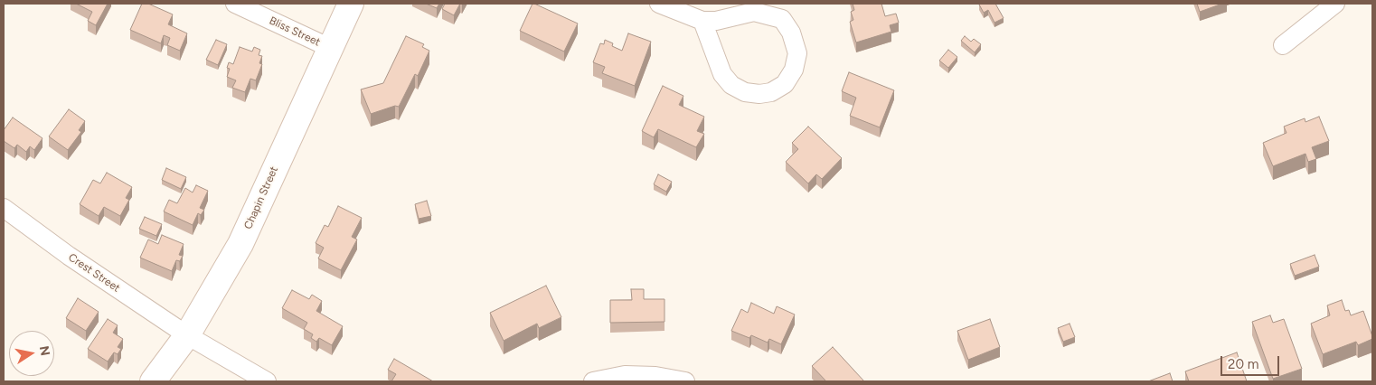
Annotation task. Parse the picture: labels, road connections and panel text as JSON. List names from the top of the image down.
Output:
{
  "streets": {
    "main road": ["Chapin Street"],
    "street": ["Bliss Street", "Crest Street"]
  },
  "crossings": [
    ["Bliss Street", "Chapin Street"],
    ["Chapin Street", "Crest Street"]
  ],
  "scale_bar": "20 m",
  "north": "right"
}
